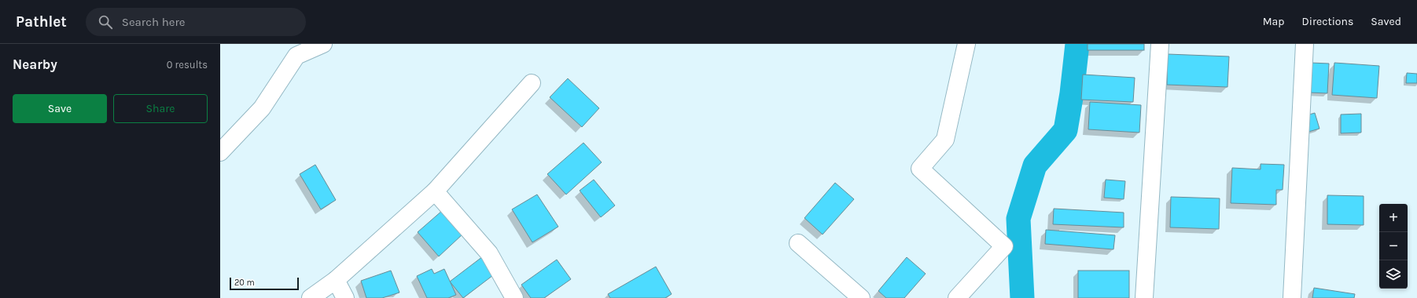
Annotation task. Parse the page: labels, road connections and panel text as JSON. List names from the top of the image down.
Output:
{
  "scale_bar": "20 m",
  "page": {
    "header": "Pathlet",
    "search": "Search here",
    "nav": ["Map", "Directions", "Saved"],
    "heading": ["Nearby", "0 results"],
    "buttons": ["Save", "Share"],
    "map_buttons": ["+", "−"],
    "scale": "20 m"
  }
}
